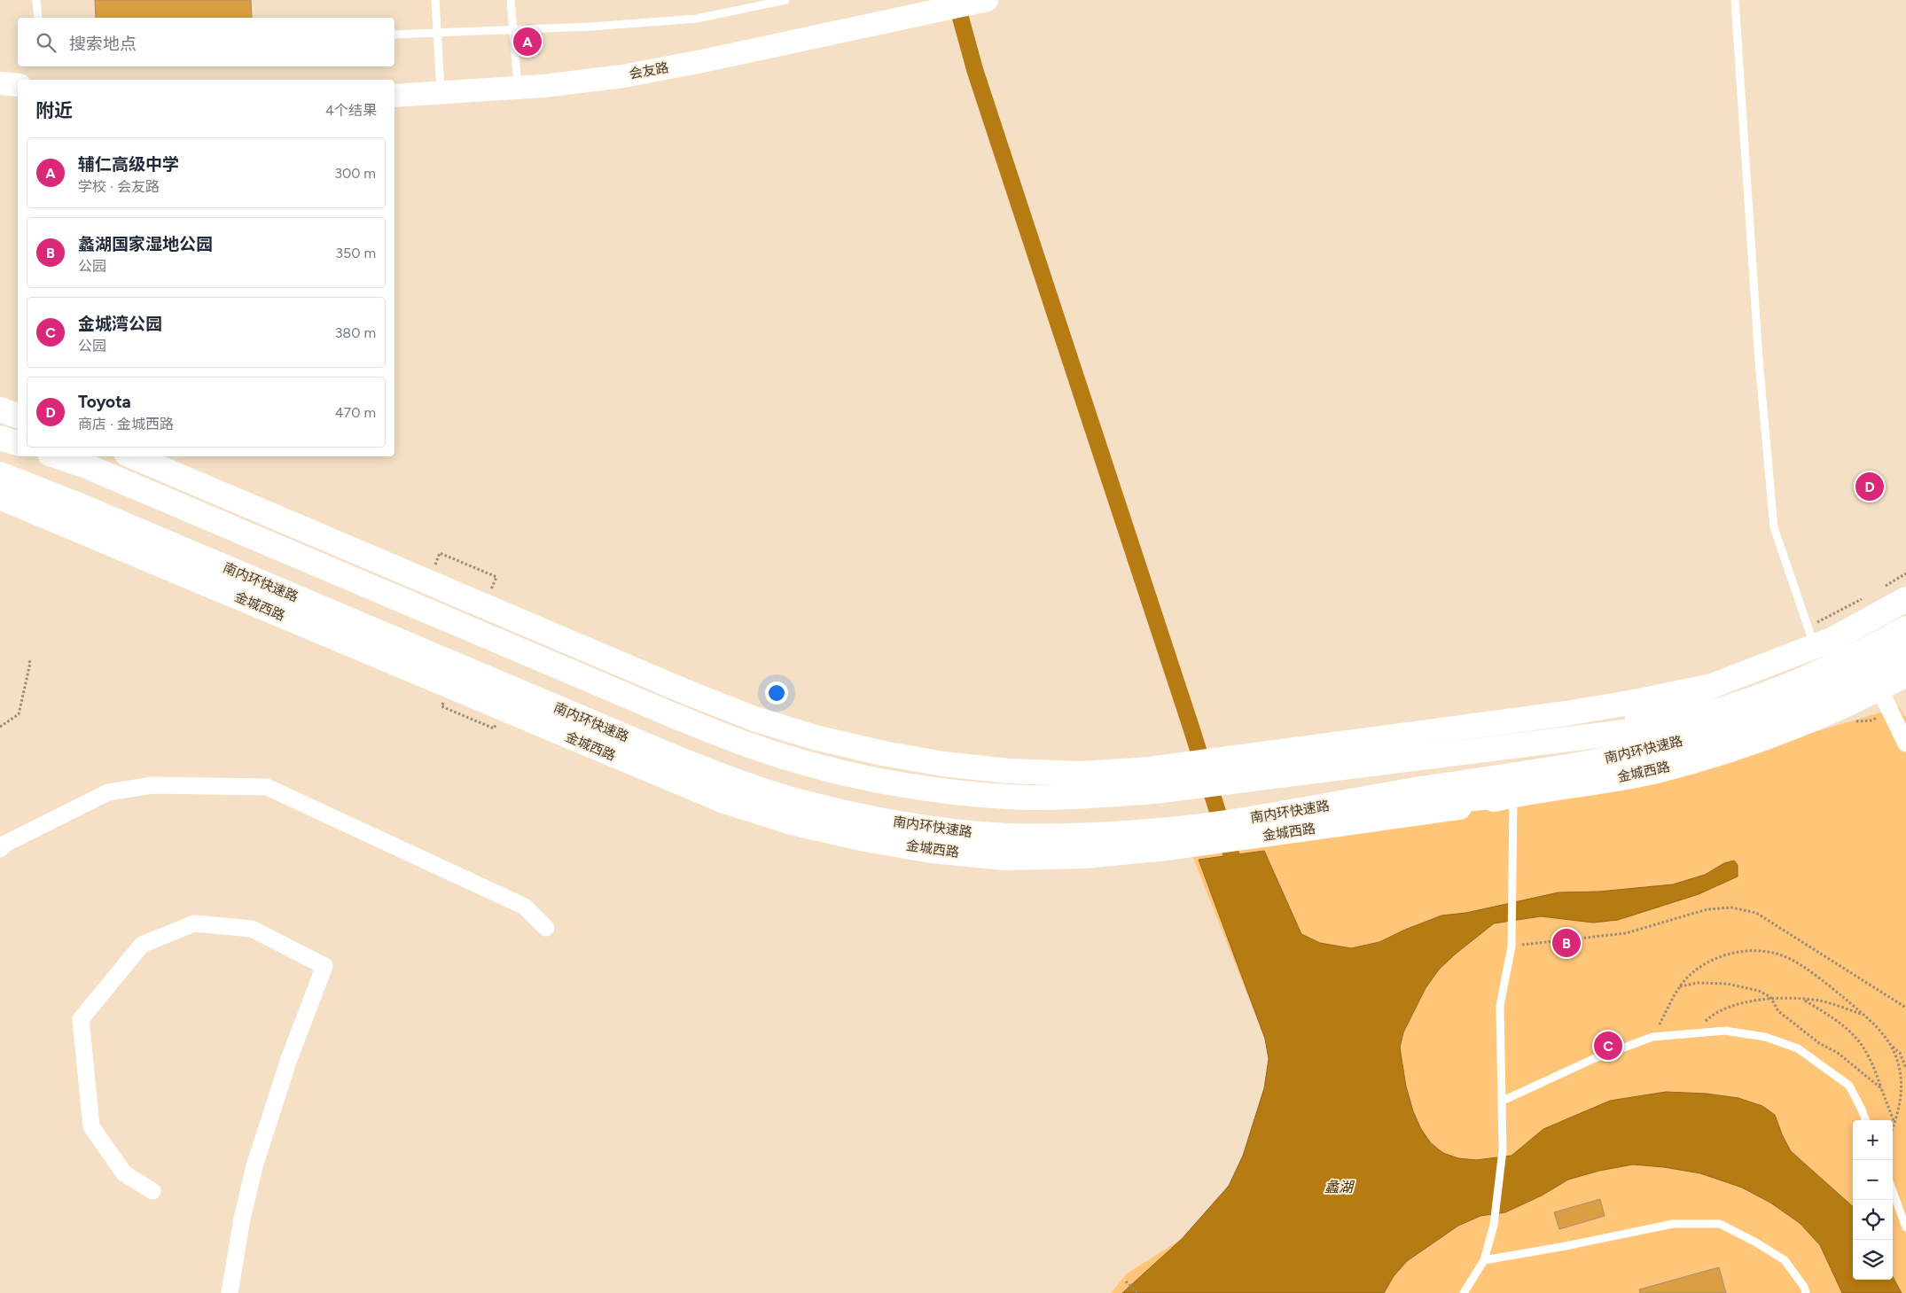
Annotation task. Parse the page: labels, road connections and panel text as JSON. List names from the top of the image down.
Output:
{
  "streets": {
    "main road": ["南内环快速路", "金城西路"],
    "street": ["会友路"]
  },
  "crossings": [
    ["南内环快速路", "金城西路"]
  ],
  "water": ["蠡湖"],
  "page": {
    "search": "搜索地点",
    "pins": [
      "A",
      "D",
      "B",
      "C"
    ],
    "heading": ["附近", "4个结果"],
    "list": [
      {
        "mark": "A",
        "name": "辅仁高级中学",
        "note": "学校 · 会友路",
        "value": "300 m"
      },
      {
        "mark": "B",
        "name": "蠡湖国家湿地公园",
        "note": "公园",
        "value": "350 m"
      },
      {
        "mark": "C",
        "name": "金城湾公园",
        "note": "公园",
        "value": "380 m"
      },
      {
        "mark": "D",
        "name": "Toyota",
        "note": "商店 · 金城西路",
        "value": "470 m"
      }
    ],
    "map_buttons": ["+", "−"]
  }
}
